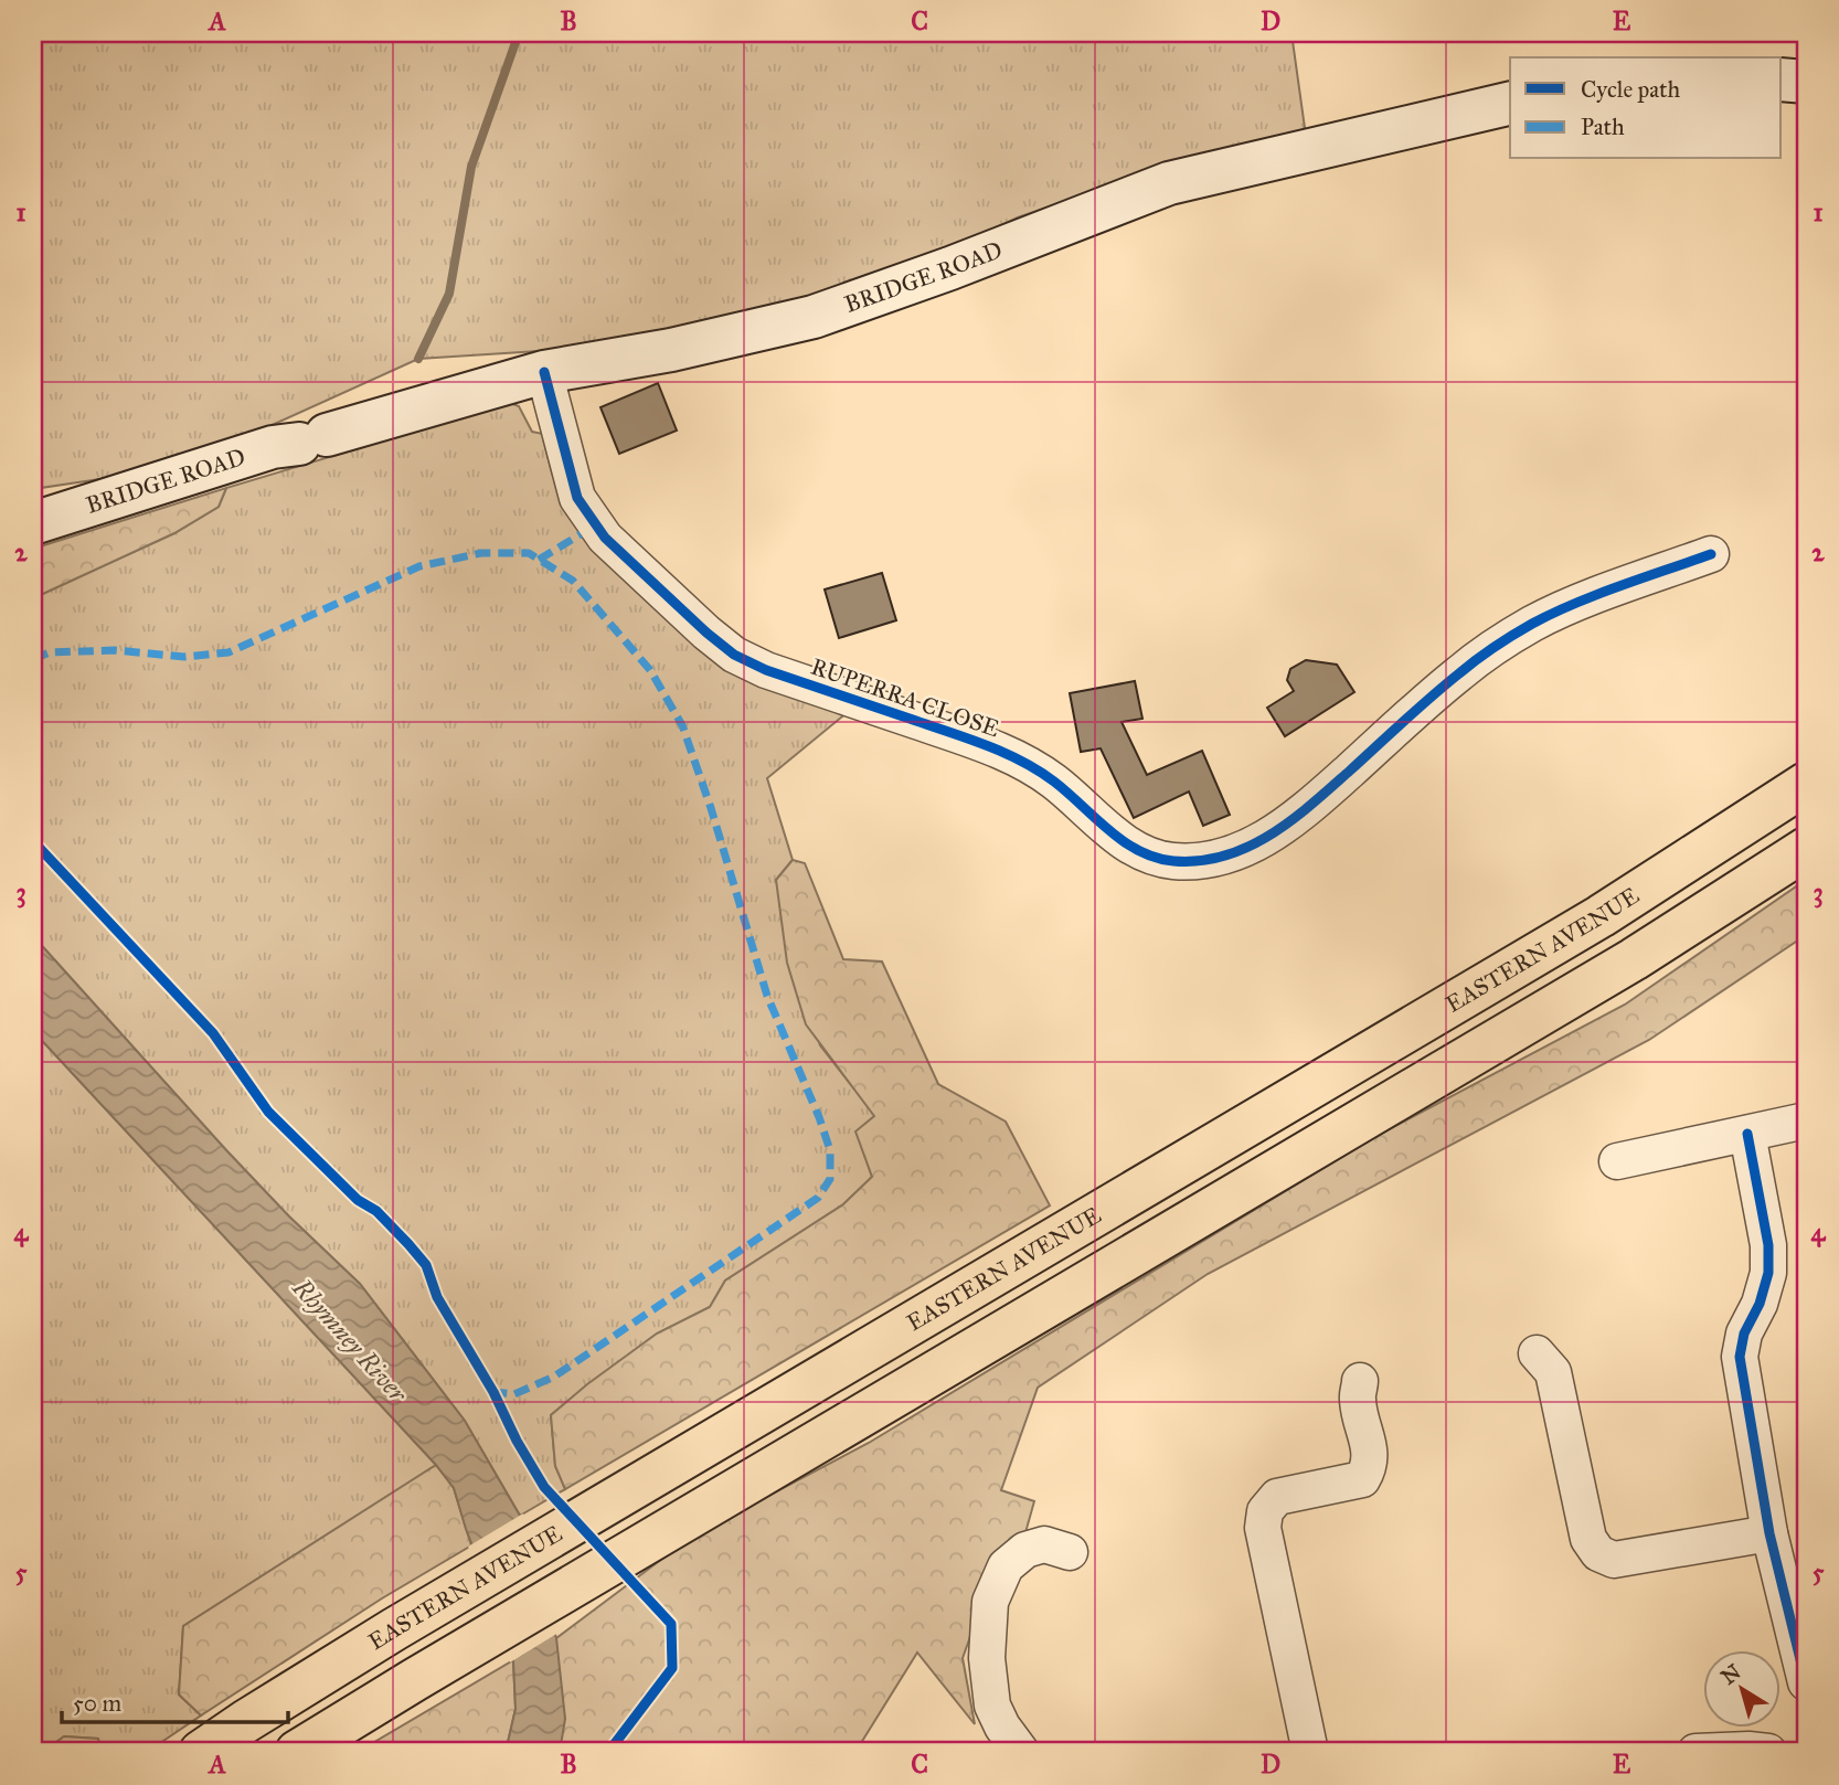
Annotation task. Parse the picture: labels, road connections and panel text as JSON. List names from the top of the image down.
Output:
{
  "streets": {
    "highway": ["EASTERN AVENUE"],
    "main road": ["BRIDGE ROAD"],
    "street": ["RUPERRA CLOSE"]
  },
  "crossings": [
    ["BRIDGE ROAD", "RUPERRA CLOSE"]
  ],
  "water": ["Rhymney River"],
  "legend": ["Cycle path", "Path"],
  "scale_bar": "50 m",
  "north": "top left",
  "grid": {
    "columns": [
      "A",
      "B",
      "C",
      "D",
      "E"
    ],
    "rows": [
      "1",
      "2",
      "3",
      "4",
      "5"
    ]
  }
}
